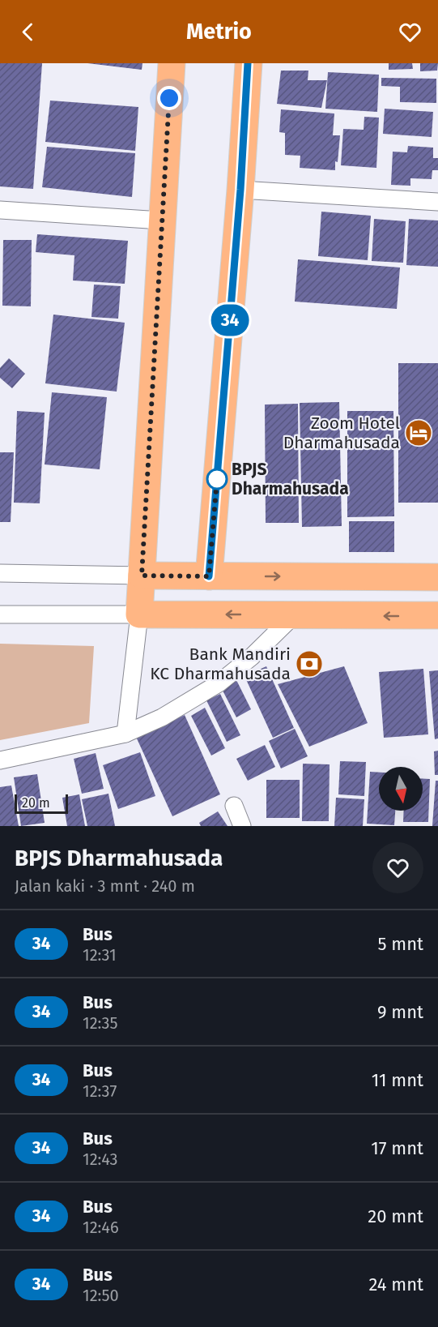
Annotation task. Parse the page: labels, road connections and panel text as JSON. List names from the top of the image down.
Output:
{
  "places": {
    "hotel": ["Zoom Hotel Dharmahusada"],
    "other": ["BPJS Dharmahusada"],
    "bank": ["Bank Mandiri KC Dharmahusada"]
  },
  "lines": ["bus line 34"],
  "scale_bar": "20 m",
  "north": "bottom",
  "page": {
    "header": "Metrio",
    "on_map": "34",
    "scale": "20 m",
    "heading": ["BPJS Dharmahusada", "Jalan kaki · 3 mnt · 240 m"],
    "list": [
      {
        "mark": "34",
        "name": "Bus",
        "note": "12:31",
        "value": "5 mnt"
      },
      {
        "mark": "34",
        "name": "Bus",
        "note": "12:35",
        "value": "9 mnt"
      },
      {
        "mark": "34",
        "name": "Bus",
        "note": "12:37",
        "value": "11 mnt"
      },
      {
        "mark": "34",
        "name": "Bus",
        "note": "12:43",
        "value": "17 mnt"
      },
      {
        "mark": "34",
        "name": "Bus",
        "note": "12:46",
        "value": "20 mnt"
      },
      {
        "mark": "34",
        "name": "Bus",
        "note": "12:50",
        "value": "24 mnt"
      }
    ]
  }
}
